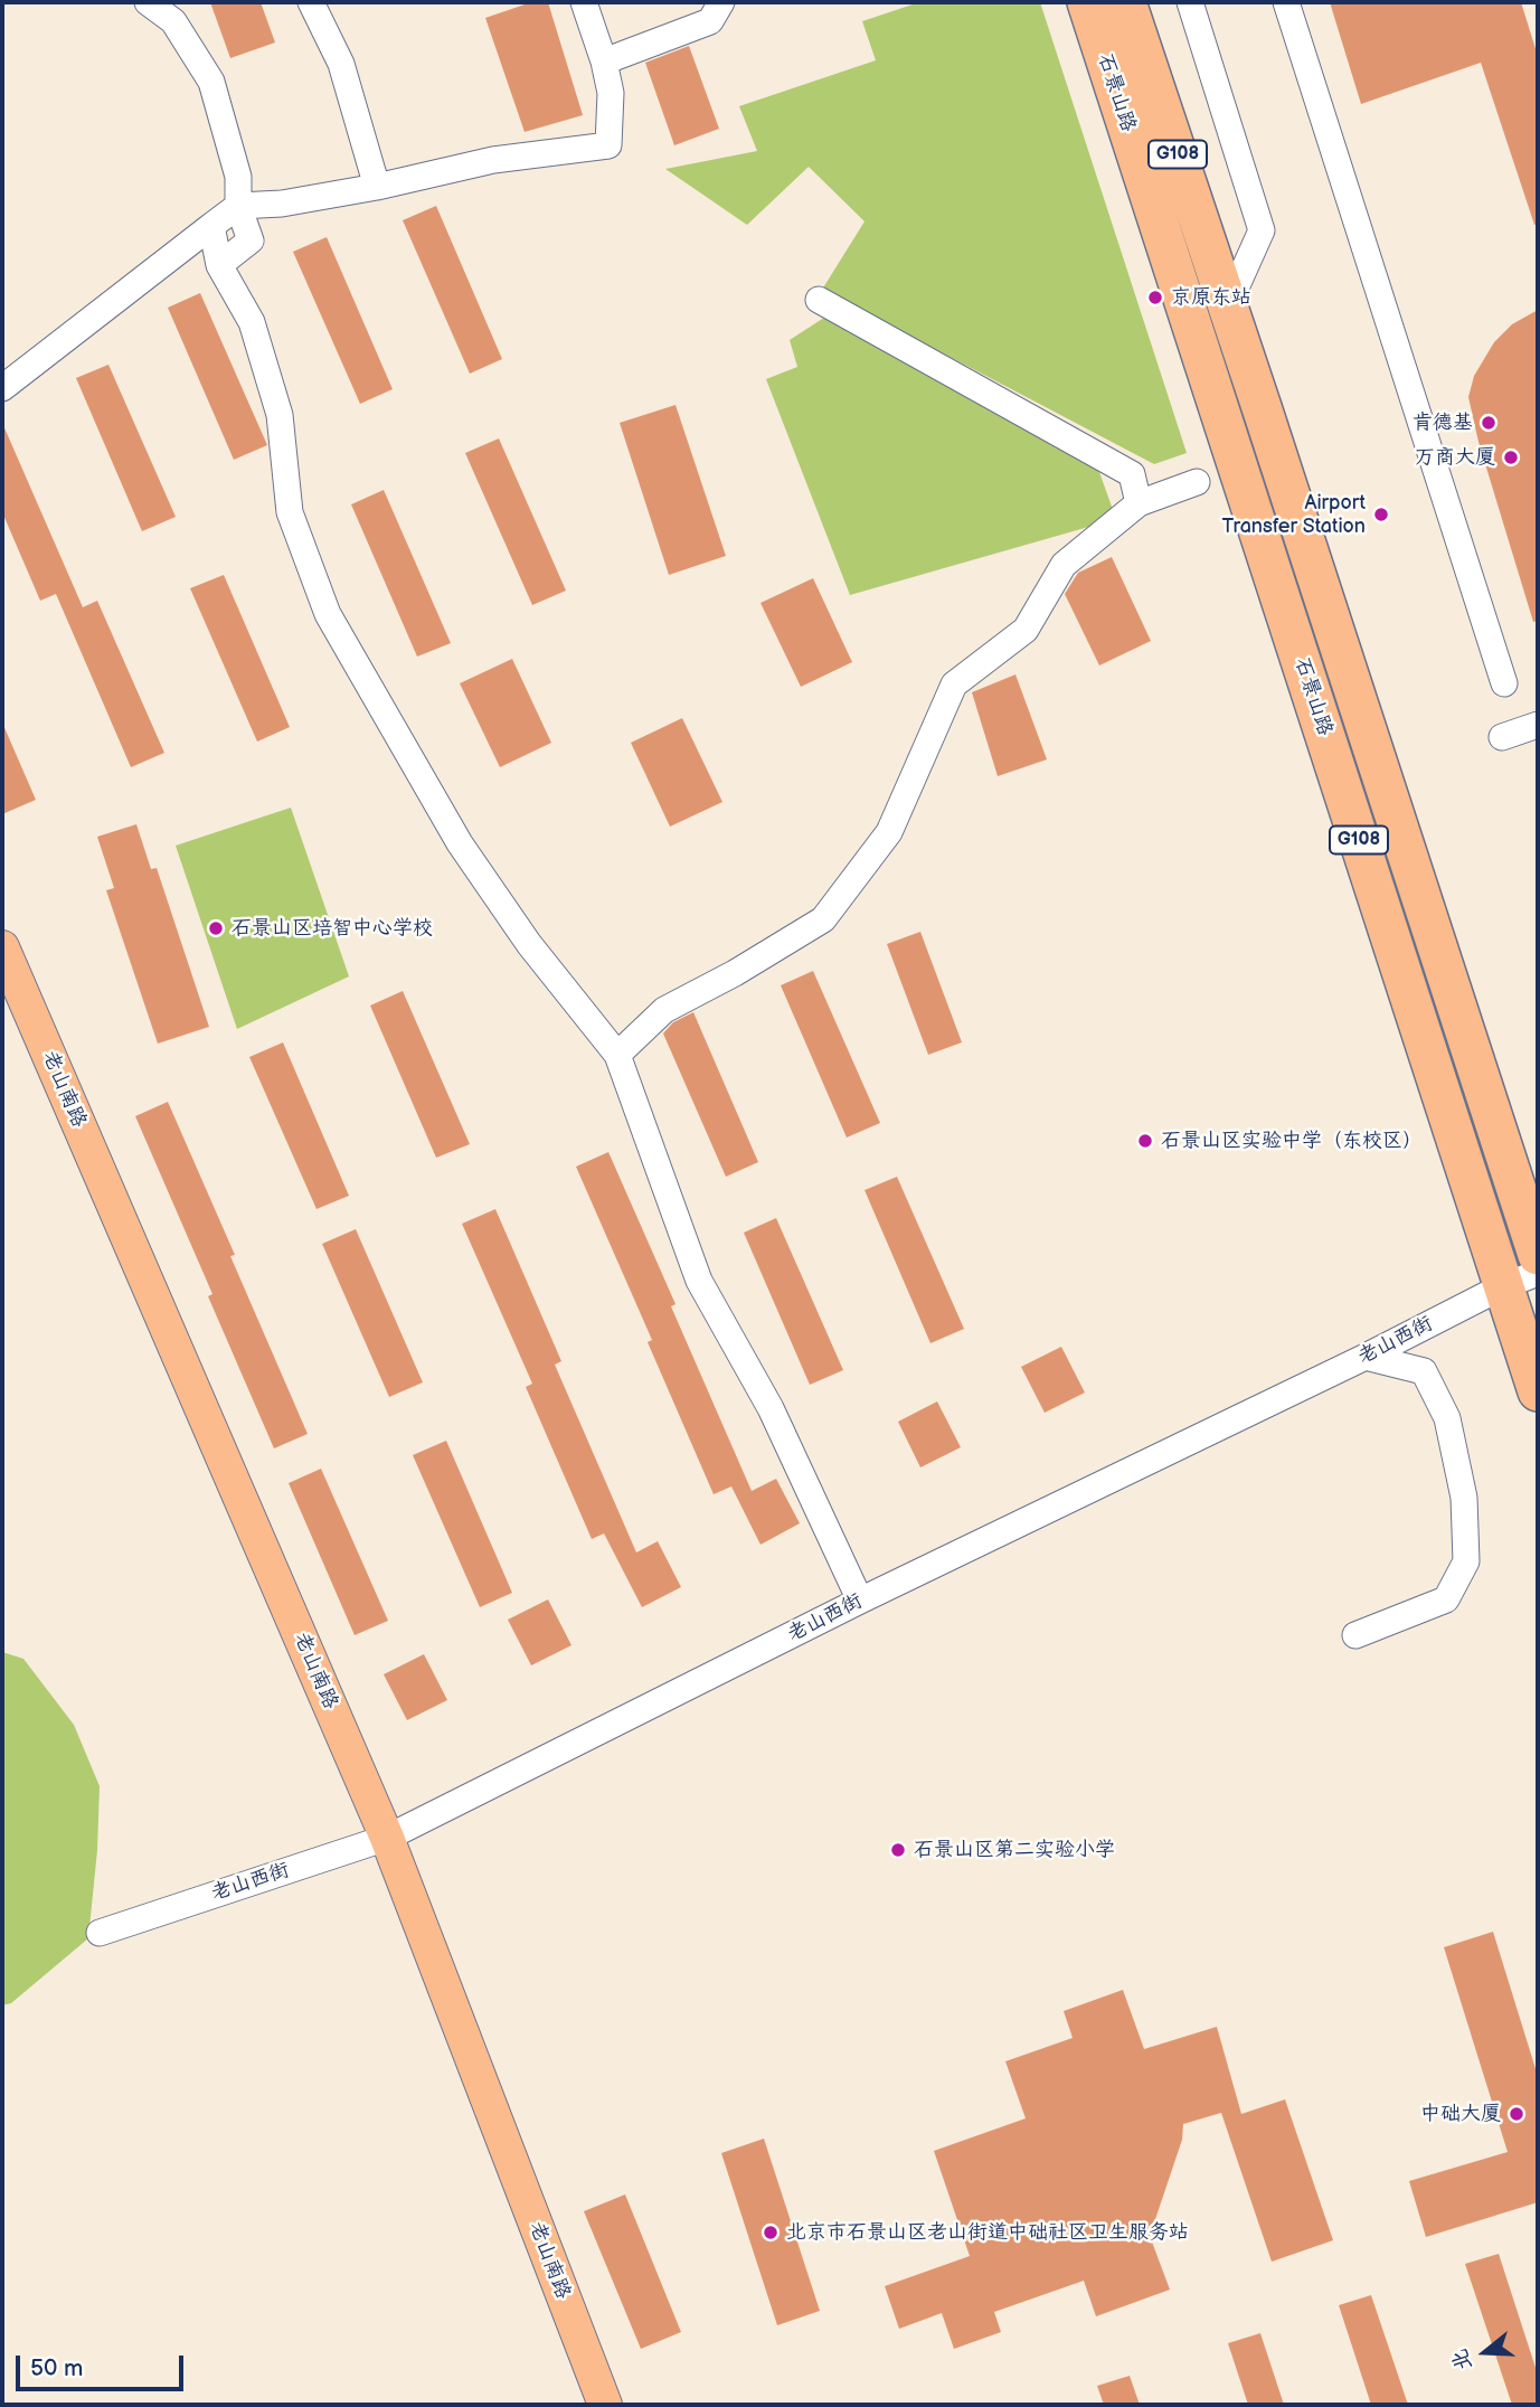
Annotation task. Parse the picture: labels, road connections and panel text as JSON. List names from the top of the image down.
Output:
{
  "streets": {
    "highway": ["石景山路", "G108"],
    "main road": ["老山南路"],
    "street": ["老山西街"]
  },
  "crossings": [
    ["石景山路", "老山西街"],
    ["老山南路", "老山西街"]
  ],
  "places": [
    "京原东站",
    "肯德基",
    "万商大厦",
    "Airport Transfer Station",
    "石景山区培智中心学校",
    "石景山区实验中学（东校区）",
    "石景山区第二实验小学",
    "中础大厦",
    "北京市石景山区老山街道中础社区卫生服务站"
  ],
  "scale_bar": "50 m",
  "north": "left"
}
